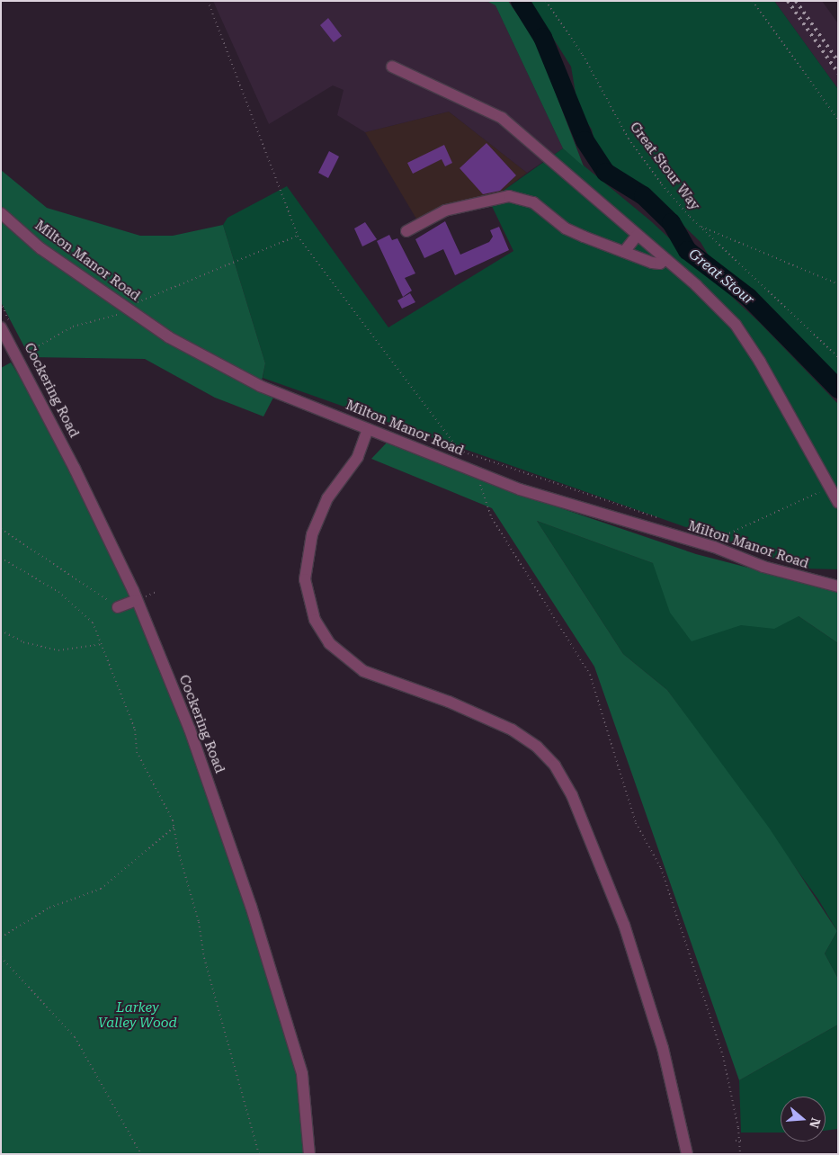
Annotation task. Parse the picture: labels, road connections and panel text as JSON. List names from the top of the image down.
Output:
{
  "streets": {
    "street": ["Milton Manor Road", "Cockering Road"],
    "path": ["Great Stour Way"]
  },
  "water": ["Great Stour"],
  "parks": ["Larkey Valley Wood"],
  "north": "right"
}
